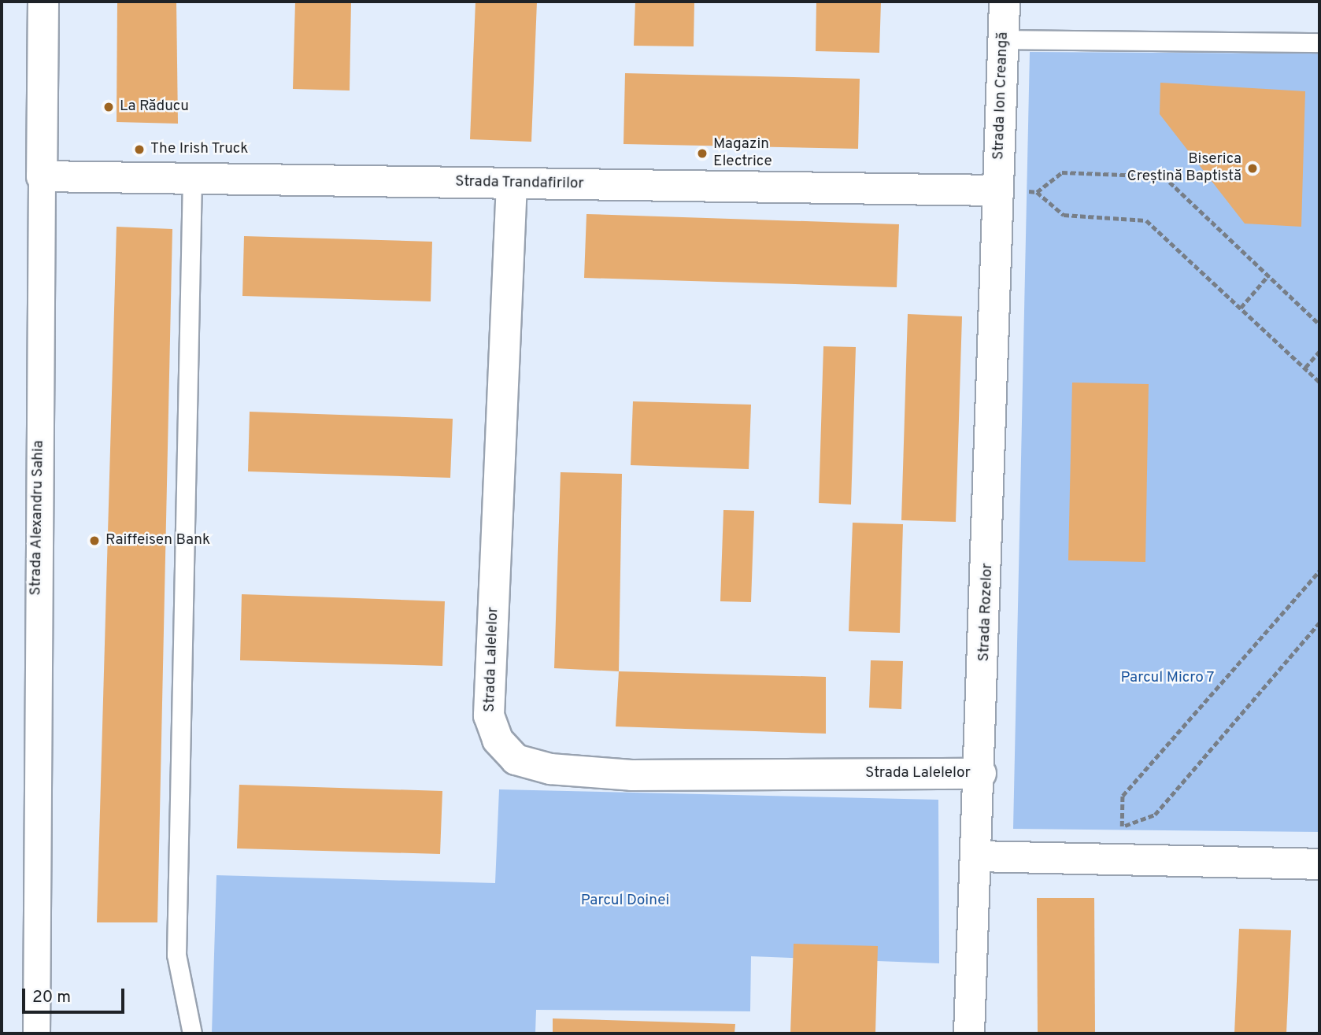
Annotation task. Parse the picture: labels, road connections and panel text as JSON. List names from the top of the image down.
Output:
{
  "streets": {
    "street": [
      "Strada Ion Creangă",
      "Strada Trandafirilor",
      "Strada Alexandru Sahia",
      "Strada Rozelor",
      "Strada Lalelelor"
    ]
  },
  "crossings": [
    ["Strada Ion Creangă", "Strada Trandafirilor"],
    ["Strada Ion Creangă", "Strada Rozelor"],
    ["Strada Trandafirilor", "Strada Alexandru Sahia"],
    ["Strada Trandafirilor", "Strada Rozelor"],
    ["Strada Trandafirilor", "Strada Lalelelor"],
    ["Strada Rozelor", "Strada Lalelelor"]
  ],
  "parks": ["Parcul Micro 7", "Parcul Doinei"],
  "places": [
    "La Răducu",
    "The Irish Truck",
    "Magazin Electrice",
    "Biserica Creștină Baptistă",
    "Raiffeisen Bank"
  ],
  "scale_bar": "20 m"
}
